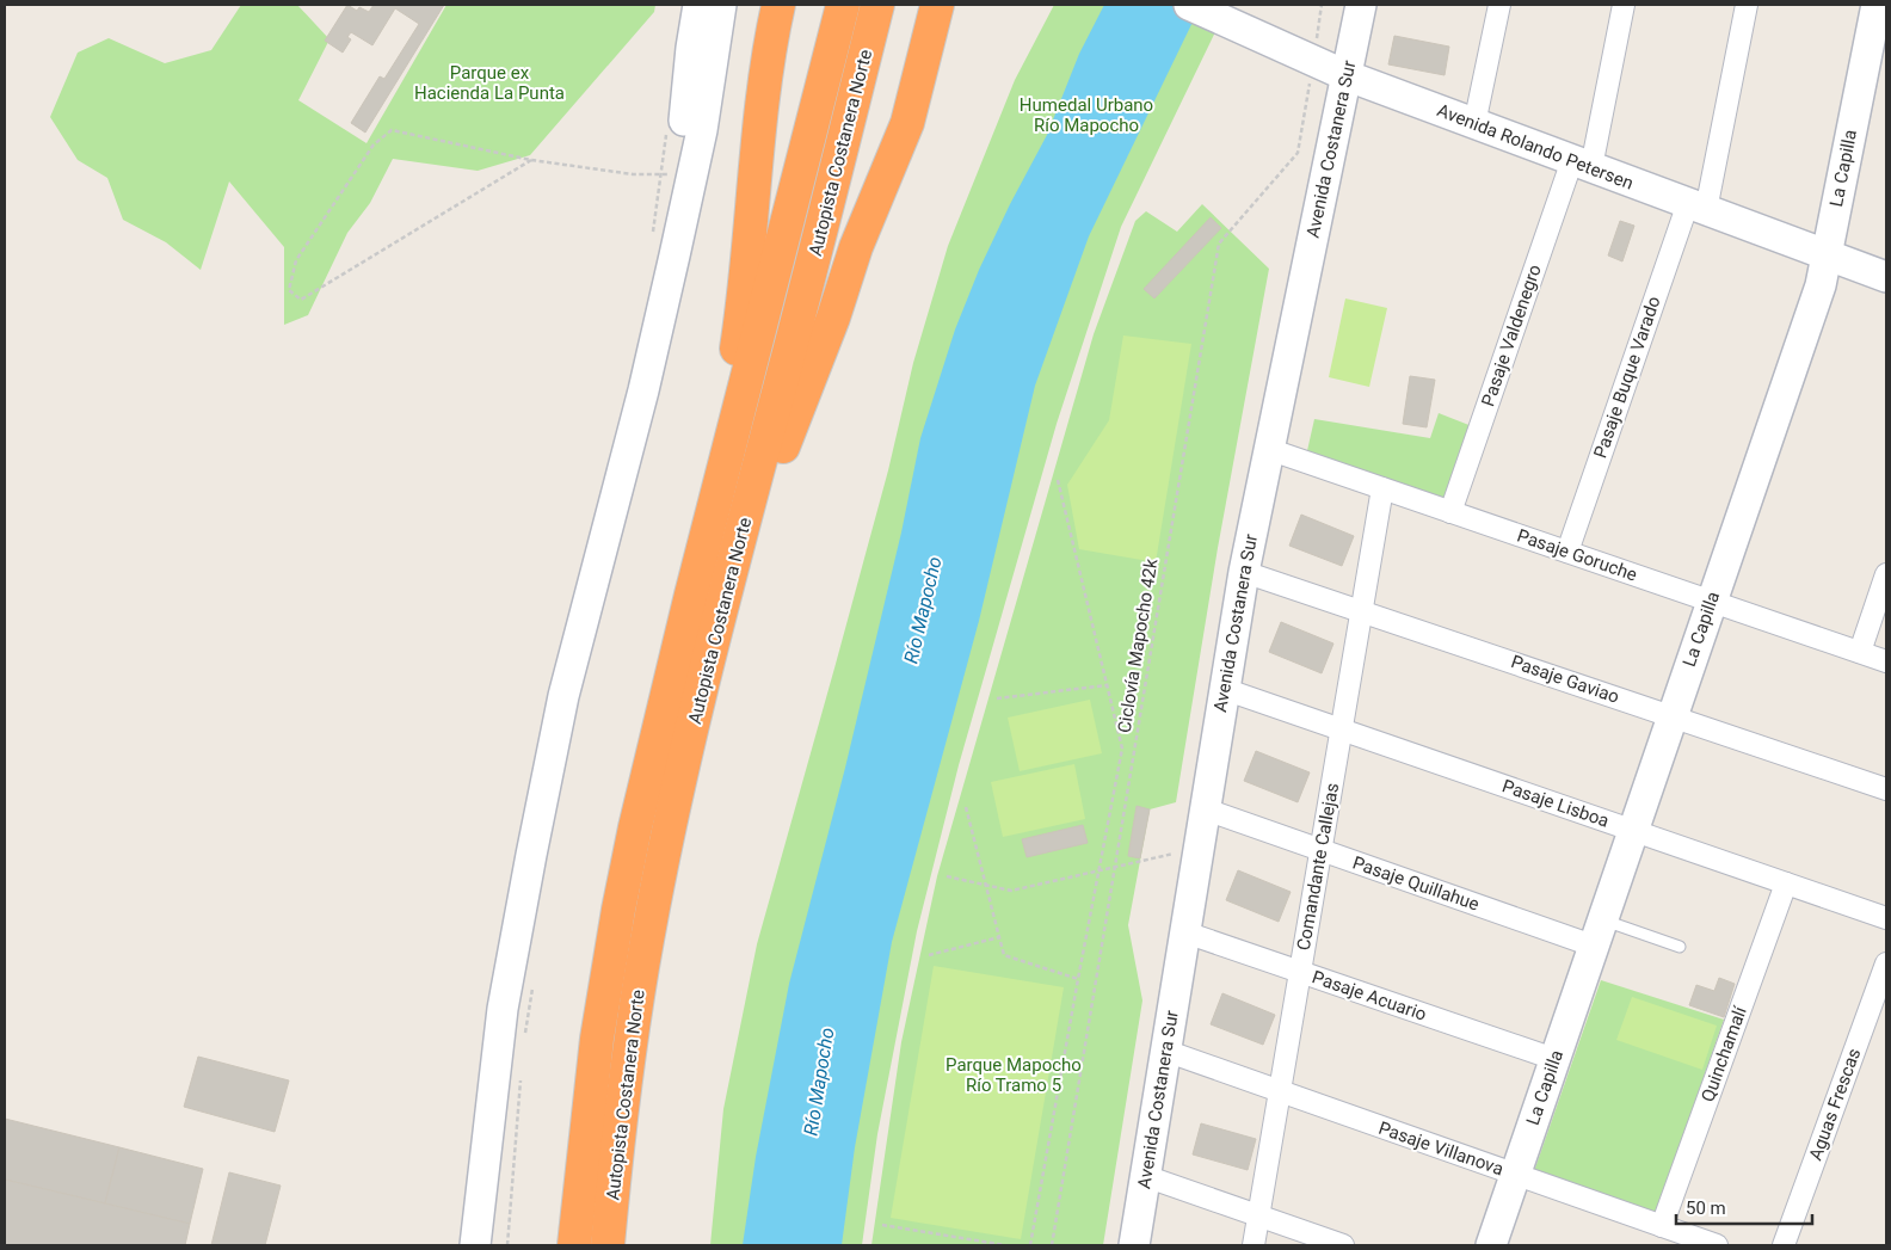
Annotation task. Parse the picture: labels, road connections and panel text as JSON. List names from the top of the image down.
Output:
{
  "streets": {
    "highway": ["Autopista Costanera Norte"],
    "street": [
      "Avenida Rolando Petersen",
      "Avenida Costanera Sur",
      "La Capilla",
      "Pasaje Valdenegro",
      "Pasaje Buque Varado",
      "Pasaje Goruche",
      "Pasaje Gaviao",
      "Pasaje Lisboa",
      "Comandante Callejas",
      "Pasaje Quillahue",
      "Pasaje Acuario",
      "Quinchamalí",
      "Aguas Frescas",
      "Pasaje Villanova"
    ],
    "path": ["Ciclovía Mapocho 42k"]
  },
  "crossings": [
    ["Avenida Rolando Petersen", "Avenida Costanera Sur"],
    ["Avenida Rolando Petersen", "La Capilla"],
    ["Avenida Rolando Petersen", "Pasaje Valdenegro"],
    ["Avenida Rolando Petersen", "Pasaje Buque Varado"],
    ["Avenida Rolando Petersen", "Ciclovía Mapocho 42k"],
    ["Avenida Costanera Sur", "Pasaje Goruche"],
    ["Avenida Costanera Sur", "Pasaje Gaviao"],
    ["Avenida Costanera Sur", "Pasaje Lisboa"],
    ["Avenida Costanera Sur", "Pasaje Quillahue"],
    ["Avenida Costanera Sur", "Pasaje Acuario"],
    ["Avenida Costanera Sur", "Pasaje Villanova"],
    ["La Capilla", "Pasaje Goruche"],
    ["La Capilla", "Pasaje Gaviao"],
    ["La Capilla", "Pasaje Lisboa"],
    ["La Capilla", "Pasaje Quillahue"],
    ["La Capilla", "Pasaje Acuario"],
    ["La Capilla", "Pasaje Villanova"],
    ["Pasaje Valdenegro", "Pasaje Goruche"],
    ["Pasaje Buque Varado", "Pasaje Goruche"],
    ["Pasaje Goruche", "Comandante Callejas"],
    ["Pasaje Gaviao", "Comandante Callejas"],
    ["Pasaje Lisboa", "Comandante Callejas"],
    ["Pasaje Lisboa", "Quinchamalí"],
    ["Comandante Callejas", "Pasaje Quillahue"],
    ["Comandante Callejas", "Pasaje Acuario"],
    ["Comandante Callejas", "Pasaje Villanova"],
    ["Quinchamalí", "Pasaje Villanova"]
  ],
  "water": ["Río Mapocho"],
  "parks": ["Parque ex Hacienda La Punta", "Humedal Urbano Río Mapocho", "Parque Mapocho Río Tramo 5"],
  "scale_bar": "50 m"
}
